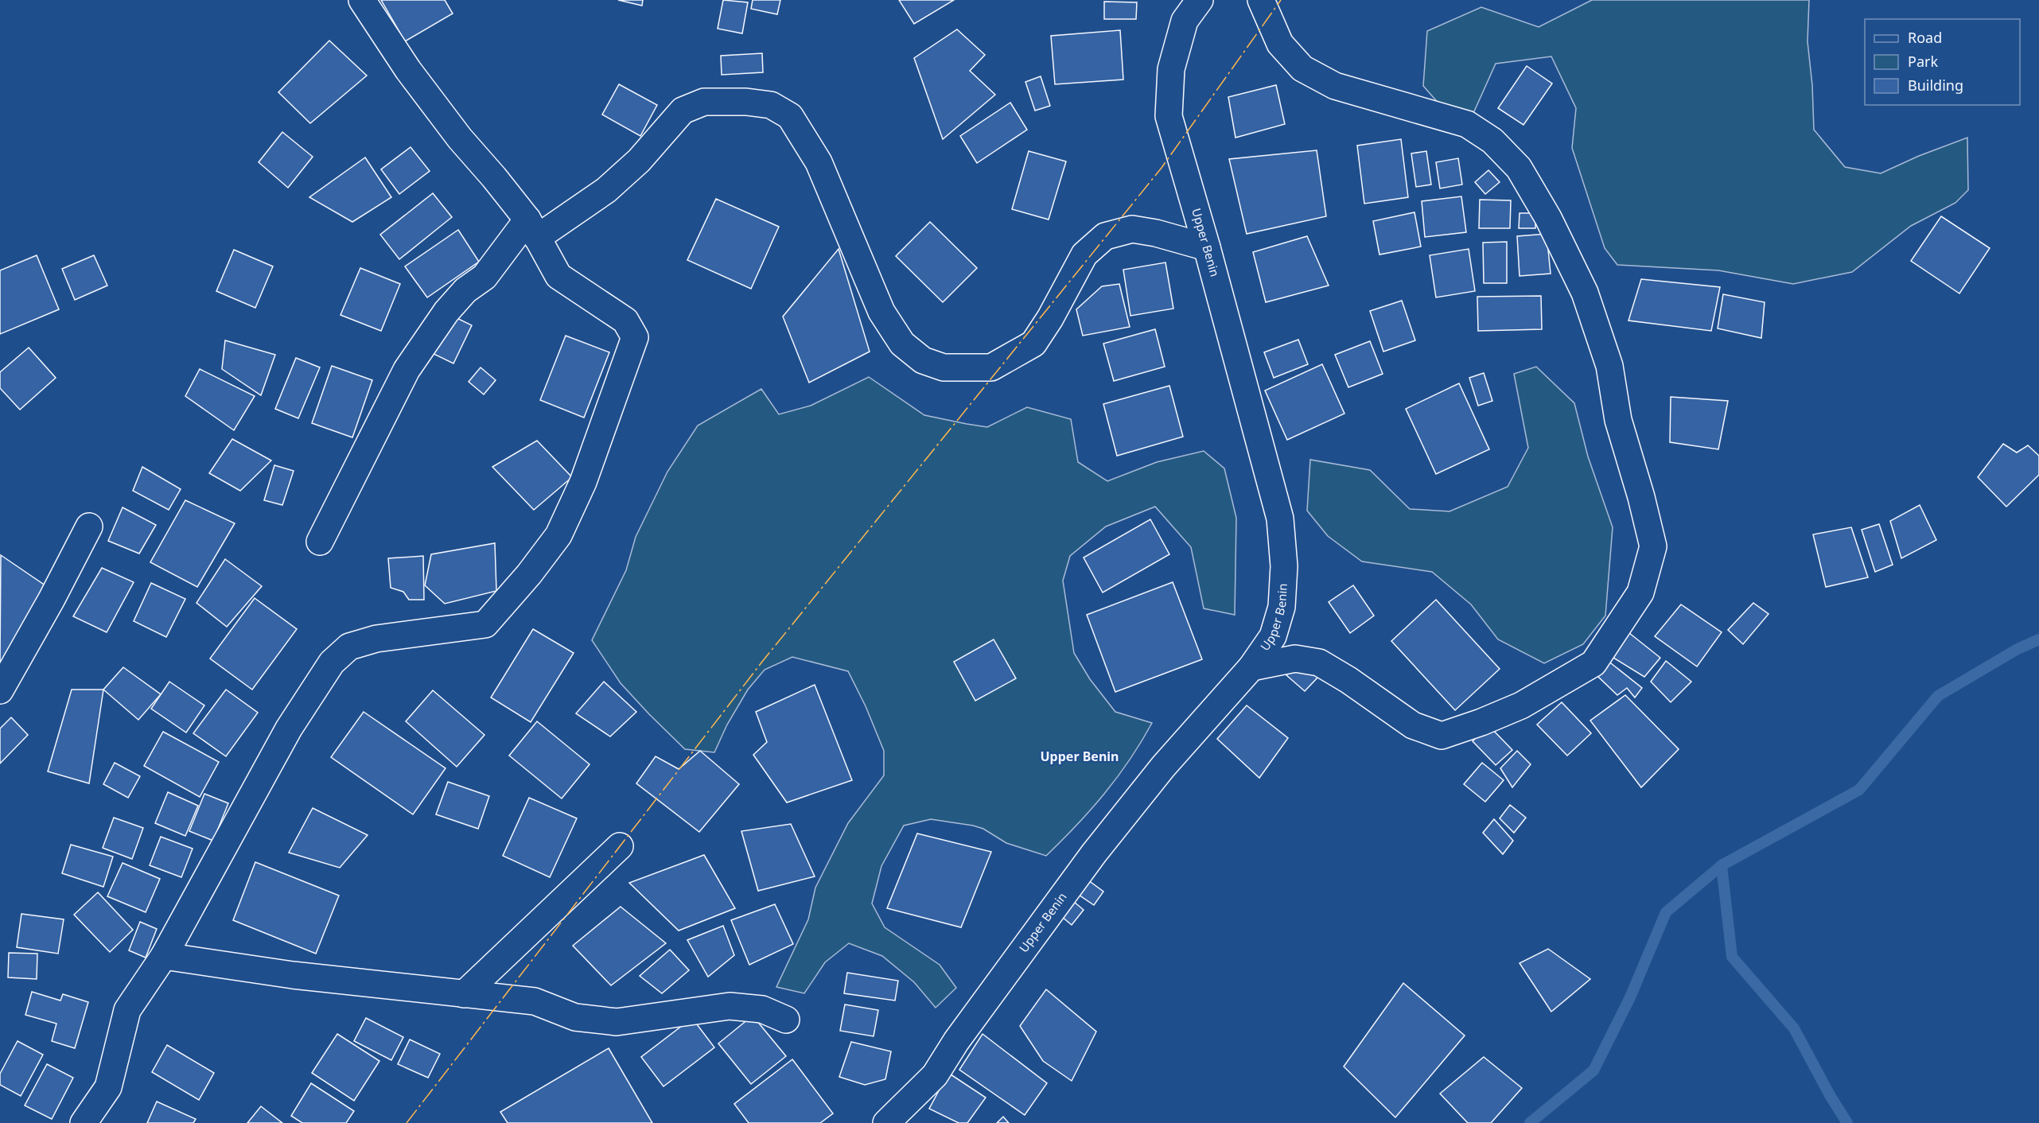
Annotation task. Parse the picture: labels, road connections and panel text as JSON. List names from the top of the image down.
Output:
{
  "streets": {
    "street": ["Upper Benin"]
  },
  "districts": ["Upper Benin"],
  "legend": ["Road", "Park", "Building"]
}
